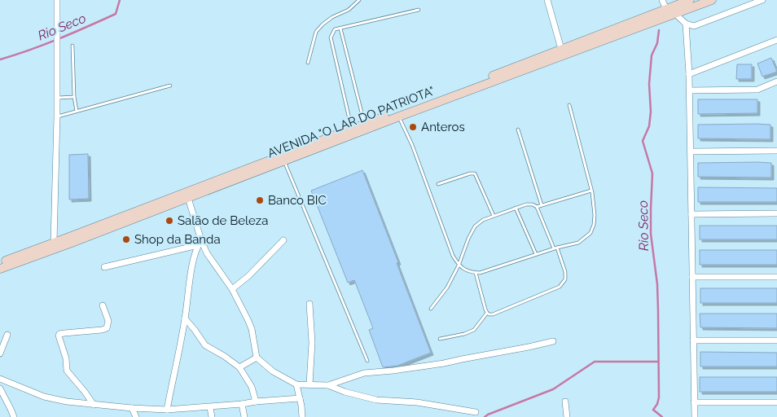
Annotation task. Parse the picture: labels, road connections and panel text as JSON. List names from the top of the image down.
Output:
{
  "streets": {
    "main road": ["AVENIDA \"O LAR DO PATRIOTA\""]
  },
  "water": ["Rio Seco"],
  "places": [
    "Anteros",
    "Banco BIC",
    "Salão de Beleza",
    "Shop da Banda"
  ]
}
